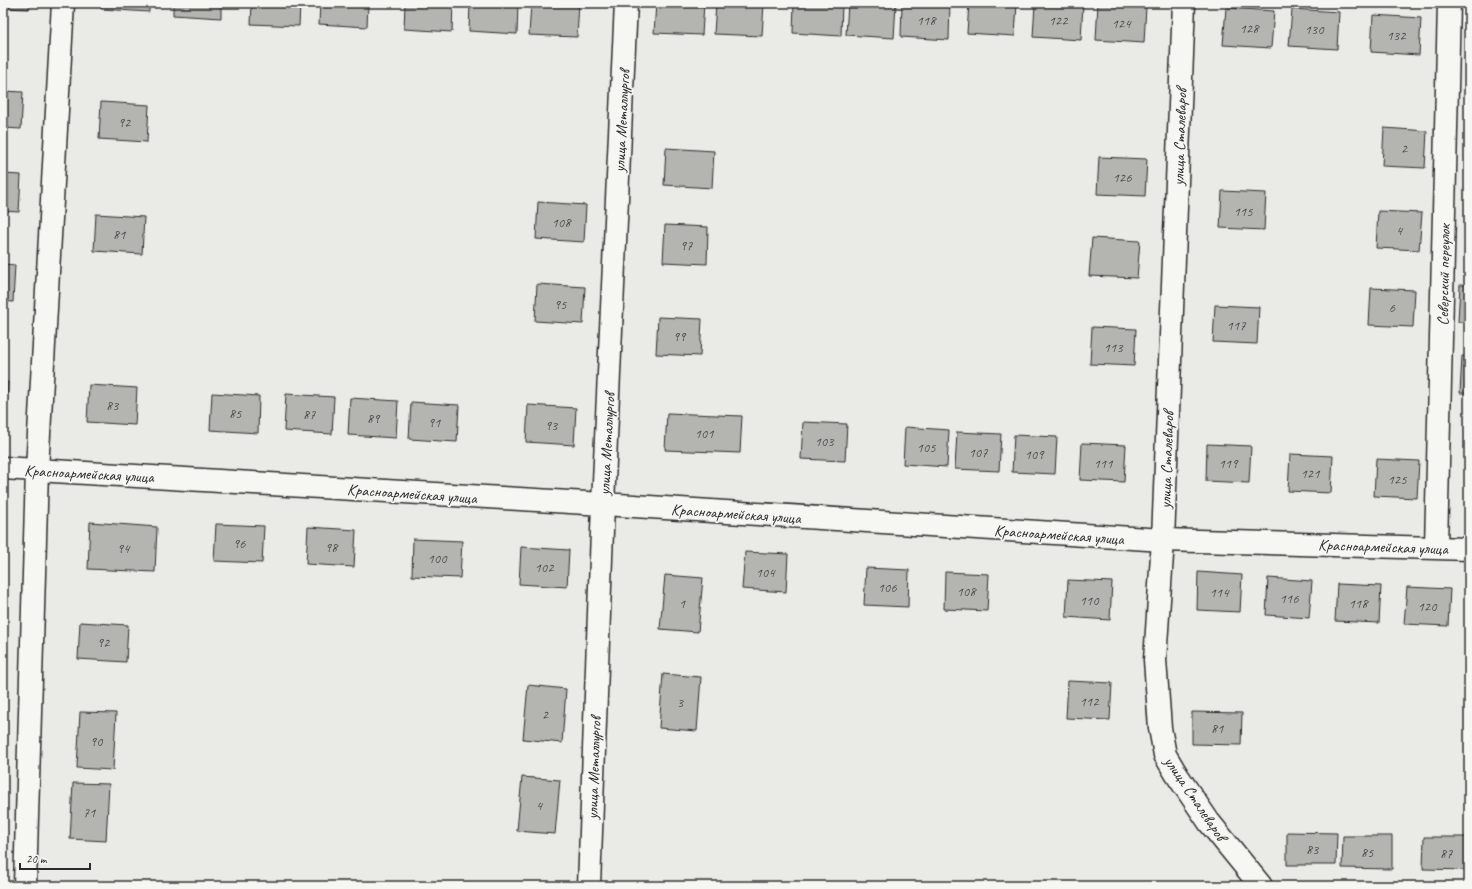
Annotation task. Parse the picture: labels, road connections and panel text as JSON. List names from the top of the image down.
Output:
{
  "streets": {
    "street": [
      "улица Металлургов",
      "улица Сталеваров",
      "Северский переулок",
      "Красноармейская улица"
    ]
  },
  "crossings": [
    ["улица Металлургов", "Красноармейская улица"],
    ["улица Сталеваров", "Красноармейская улица"],
    ["Северский переулок", "Красноармейская улица"]
  ],
  "house_numbers": [
    "118",
    "122",
    "124",
    "128",
    "130",
    "132",
    "92",
    "2",
    "126",
    "115",
    "108",
    "4",
    "81",
    "97",
    "95",
    "6",
    "117",
    "99",
    "113",
    "83",
    "85",
    "87",
    "89",
    "91",
    "93",
    "101",
    "103",
    "105",
    "107",
    "109",
    "111",
    "119",
    "121",
    "125",
    "96",
    "98",
    "94",
    "100",
    "102",
    "104",
    "106",
    "108",
    "114",
    "116",
    "110",
    "1",
    "118",
    "120",
    "92",
    "112",
    "3",
    "2",
    "81",
    "90",
    "4",
    "71",
    "83",
    "85",
    "87"
  ],
  "scale_bar": "20 m"
}
